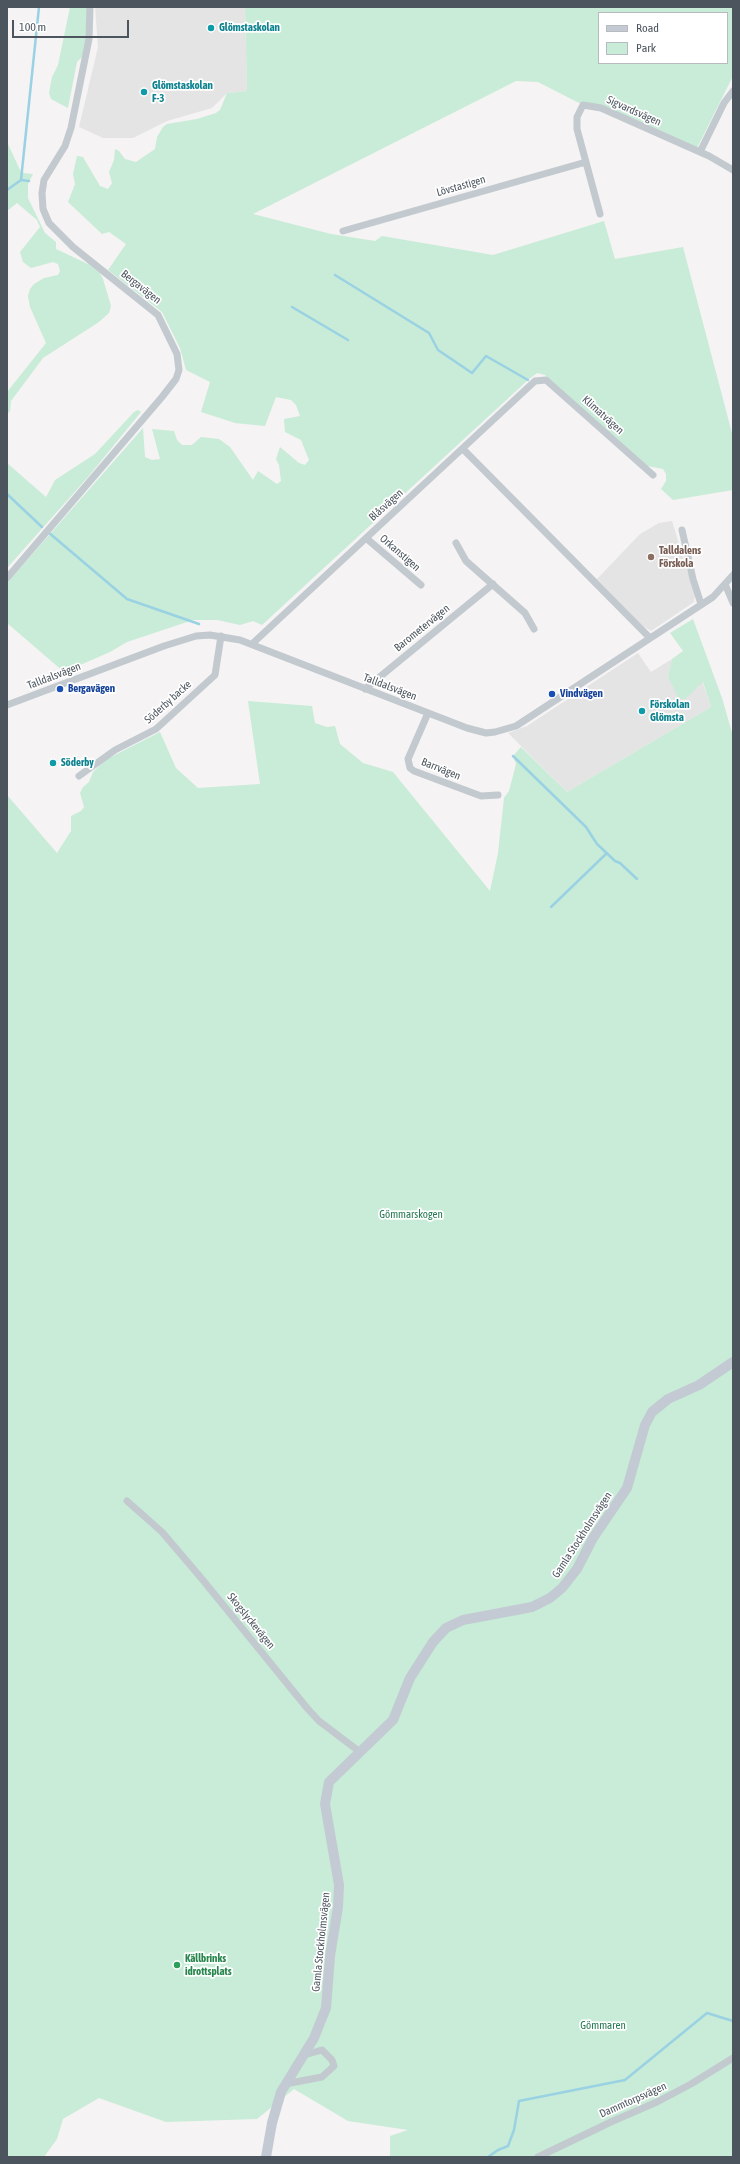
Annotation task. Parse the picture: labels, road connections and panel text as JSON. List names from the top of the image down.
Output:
{
  "streets": {
    "street": [
      "Sigvardsvägen",
      "Lövstastigen",
      "Bergavägen",
      "Klimatvägen",
      "Blåsvägen",
      "Orkanstigen",
      "Barometervägen",
      "Talldalsvägen",
      "Söderby backe",
      "Barrvägen",
      "Gamla Stockholmsvägen",
      "Skogslyckevägen",
      "Dammtorpsvägen"
    ]
  },
  "crossings": [
    ["Sigvardsvägen", "Lövstastigen"],
    ["Klimatvägen", "Blåsvägen"],
    ["Blåsvägen", "Orkanstigen"],
    ["Blåsvägen", "Talldalsvägen"],
    ["Barometervägen", "Talldalsvägen"],
    ["Talldalsvägen", "Söderby backe"],
    ["Talldalsvägen", "Barrvägen"],
    ["Gamla Stockholmsvägen", "Skogslyckevägen"]
  ],
  "parks": ["Gömmarskogen", "Gömmaren"],
  "places": [
    "Glömstaskolan",
    "Glömstaskolan F-3",
    "Talldalens Förskola",
    "Bergavägen",
    "Vindvägen",
    "Förskolan Glömsta",
    "Söderby",
    "Källbrinks idrottsplats"
  ],
  "legend": ["Road", "Park"],
  "scale_bar": "100 m"
}
